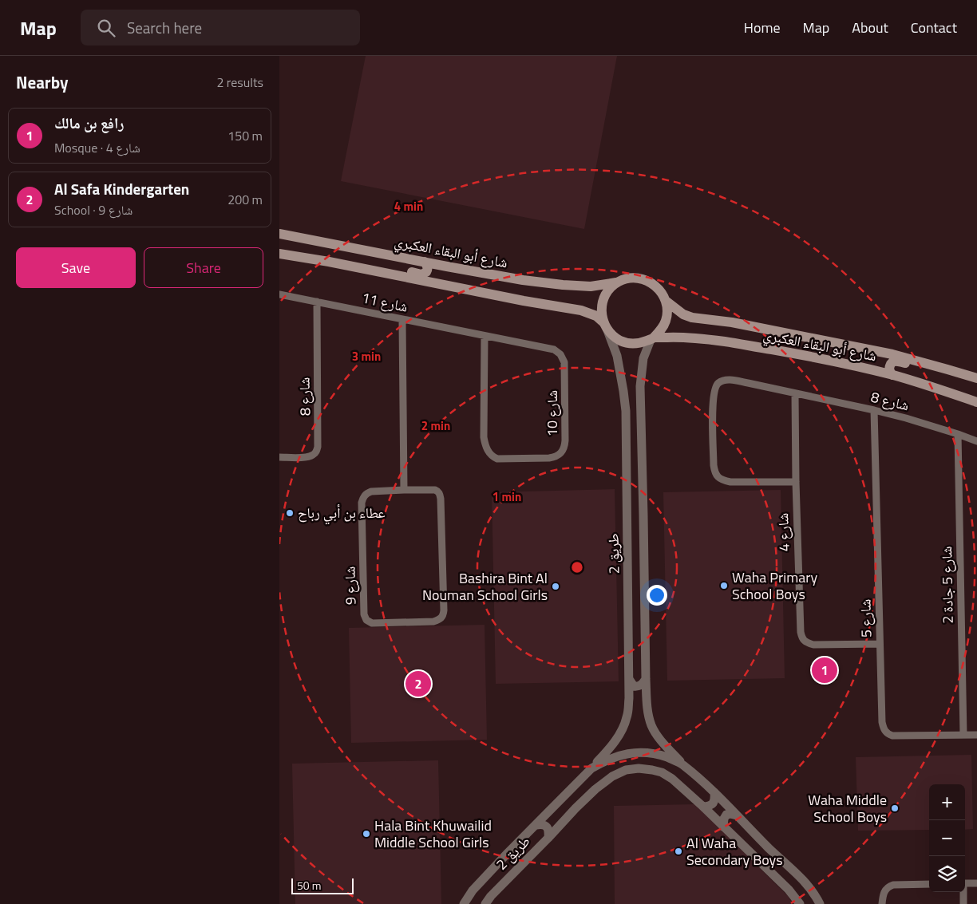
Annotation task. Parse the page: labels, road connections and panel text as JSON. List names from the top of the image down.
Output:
{
  "streets": {
    "main road": ["شارع أبو البقاء العكبري"],
    "street": [
      "شارع 11",
      "شارع 8",
      "شارع 10",
      "شارع 4",
      "طريق 2",
      "شارع 5 جادة 2",
      "شارع 9",
      "شارع 5"
    ]
  },
  "crossings": [
    ["شارع أبو البقاء العكبري", "طريق 2"],
    ["شارع 11", "شارع 8"],
    ["شارع 11", "شارع 10"],
    ["شارع 8", "شارع 4"],
    ["شارع 8", "شارع 5 جادة 2"],
    ["شارع 8", "شارع 5"],
    ["شارع 4", "شارع 5"],
    ["شارع 5 جادة 2", "شارع 5"]
  ],
  "places": [
    "عطاء بن أبي رباح",
    "Waha Primary School Boys",
    "Bashira Bint Al Nouman School Girls",
    "Waha Middle School Boys",
    "Hala Bint Khuwailid Middle School Girls",
    "Al Waha Secondary Boys"
  ],
  "scale_bar": "50 m",
  "page": {
    "header": "Map",
    "search": "Search here",
    "nav": [
      "Home",
      "Map",
      "About",
      "Contact"
    ],
    "heading": ["Nearby", "2 results"],
    "list": [
      {
        "mark": "1",
        "name": "رافع بن مالك",
        "note": "Mosque · شارع 4",
        "value": "150 m"
      },
      {
        "mark": "2",
        "name": "Al Safa Kindergarten",
        "note": "School · شارع 9",
        "value": "200 m"
      }
    ],
    "buttons": ["Save", "Share"],
    "pins": ["1", "2"],
    "map_buttons": ["+", "−"],
    "scale": "50 m"
  },
  "rings": [
    "4 min",
    "3 min",
    "2 min",
    "1 min"
  ]
}
